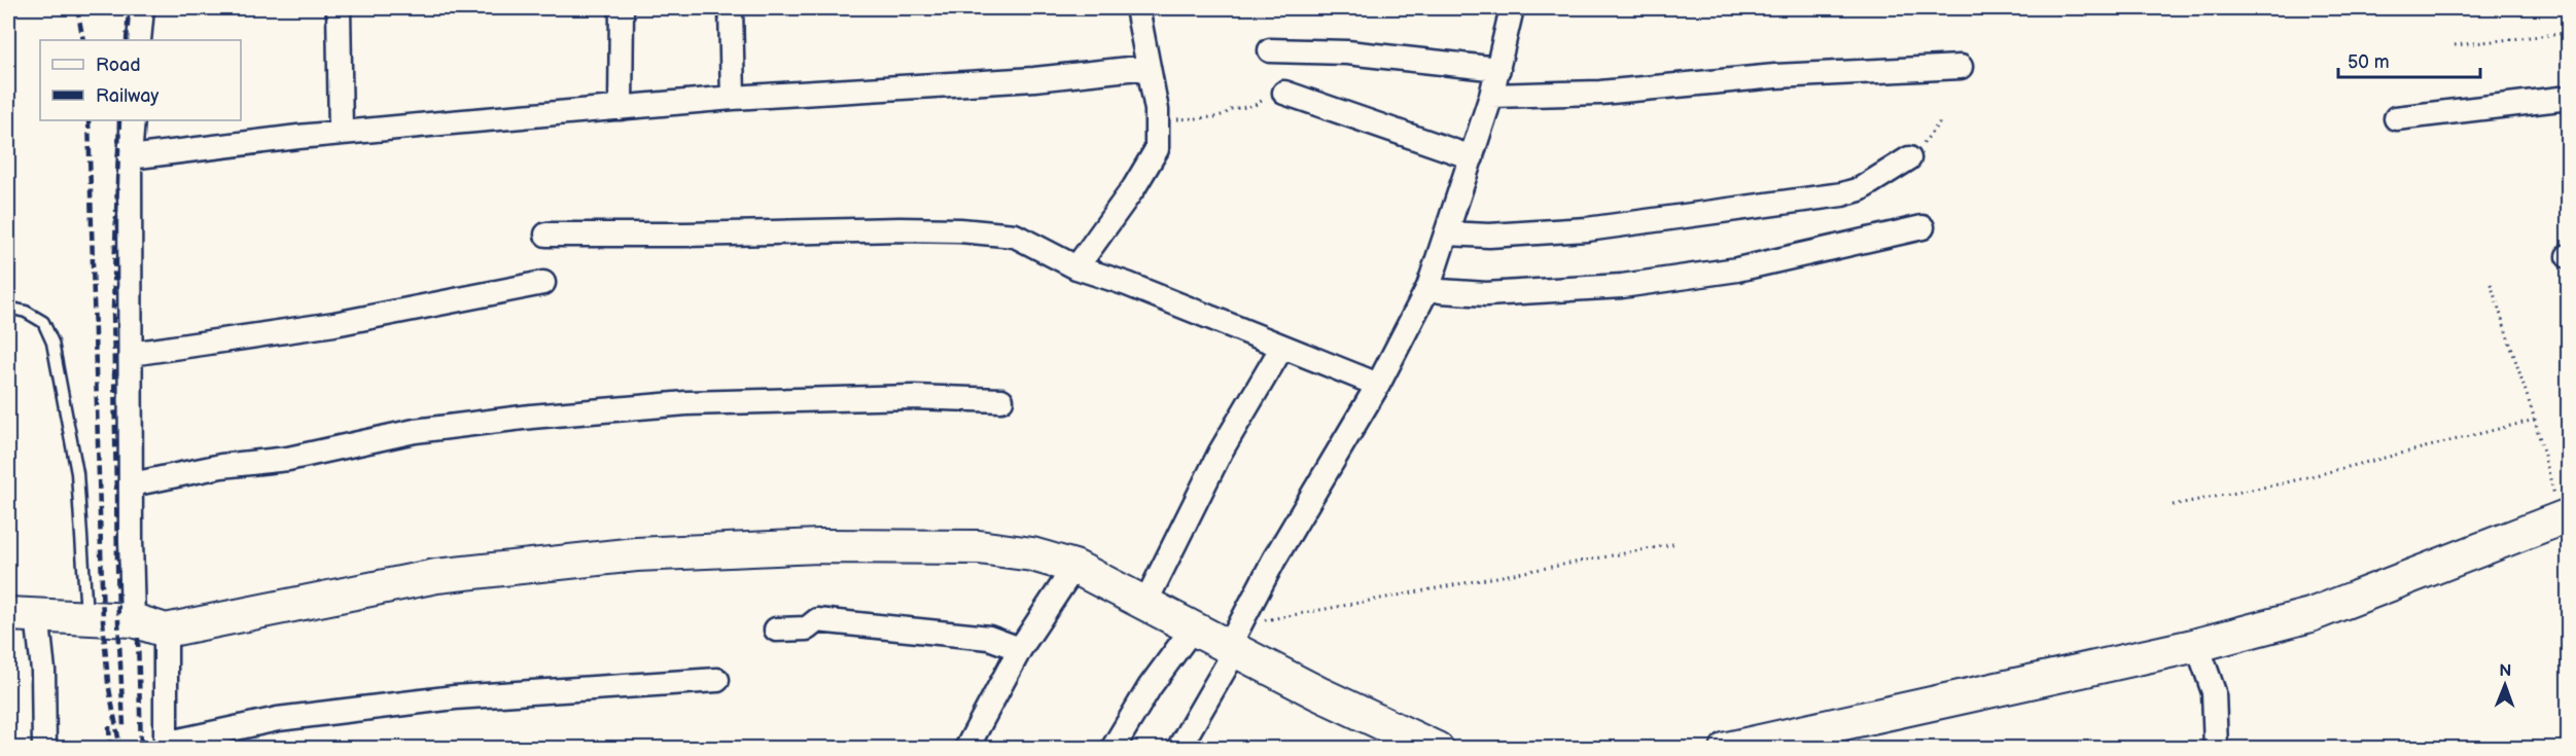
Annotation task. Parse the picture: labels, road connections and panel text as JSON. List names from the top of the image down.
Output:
{
  "legend": ["Road", "Railway"],
  "scale_bar": "50 m",
  "north": "top"
}
